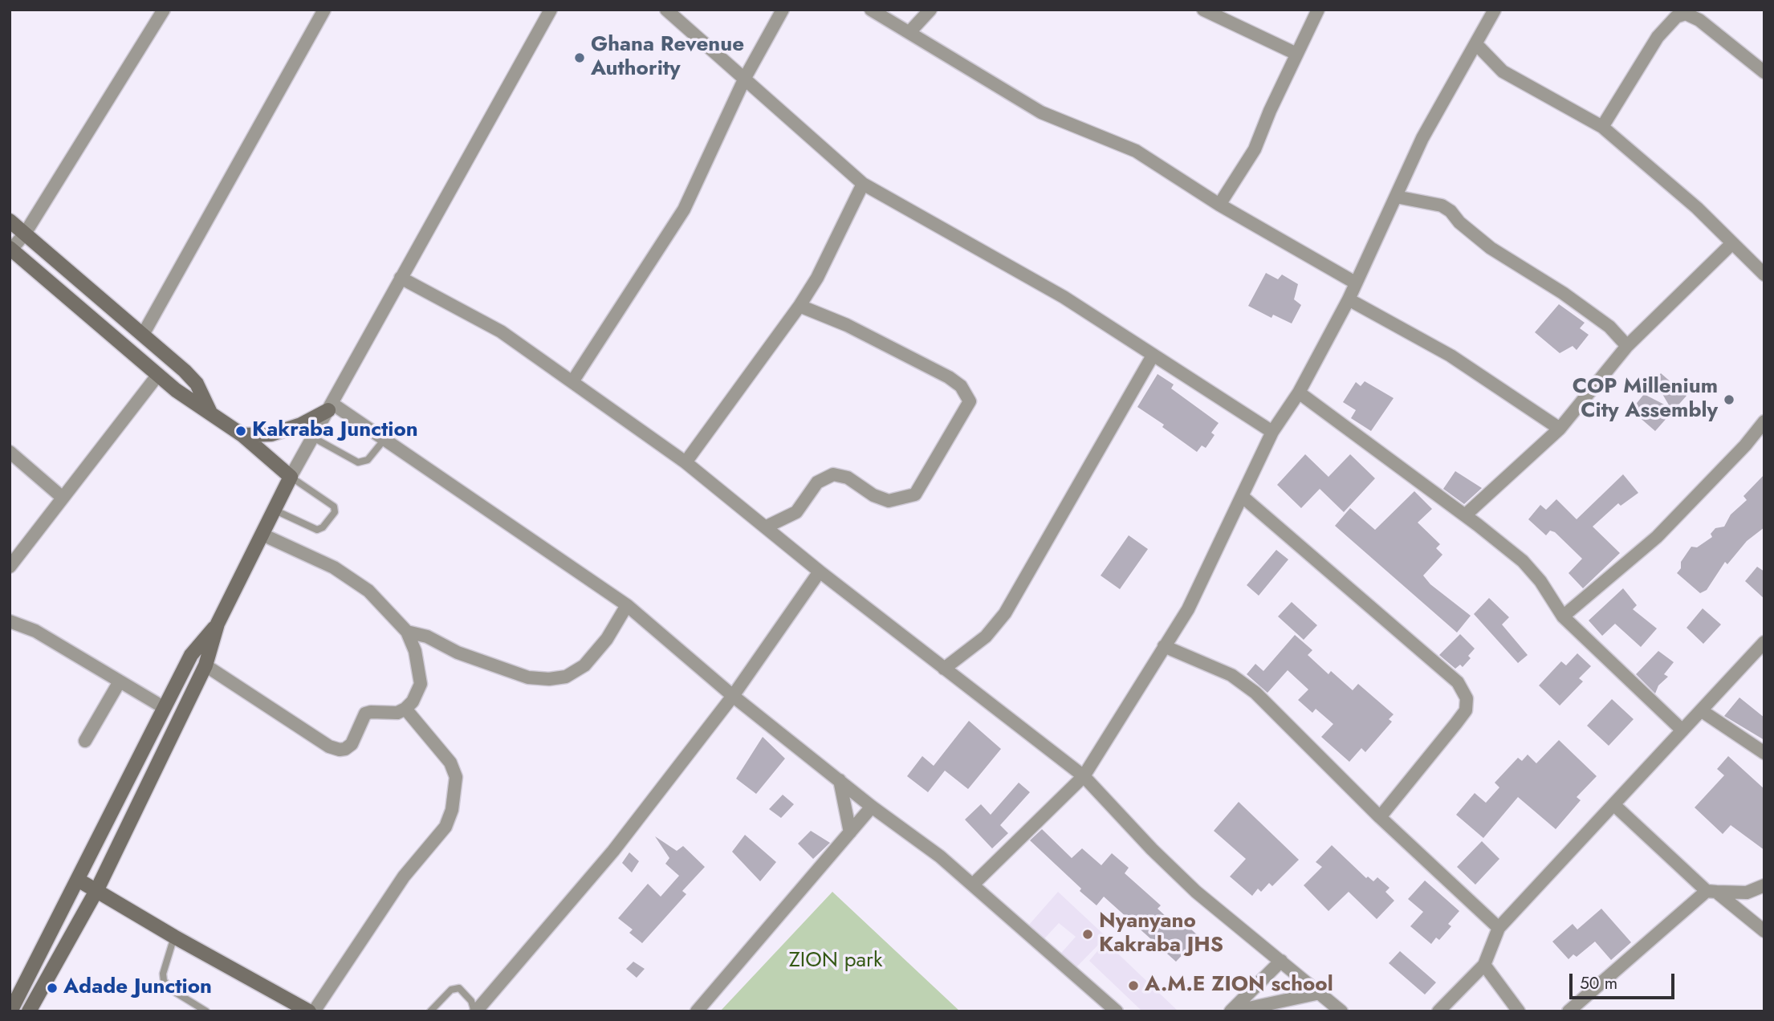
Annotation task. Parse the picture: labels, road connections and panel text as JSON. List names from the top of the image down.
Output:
{
  "parks": ["ZION park"],
  "places": [
    "Ghana Revenue Authority",
    "COP Millenium City Assembly",
    "Kakraba Junction",
    "Nyanyano Kakraba JHS",
    "A.M.E ZION school",
    "Adade Junction"
  ],
  "scale_bar": "50 m"
}
